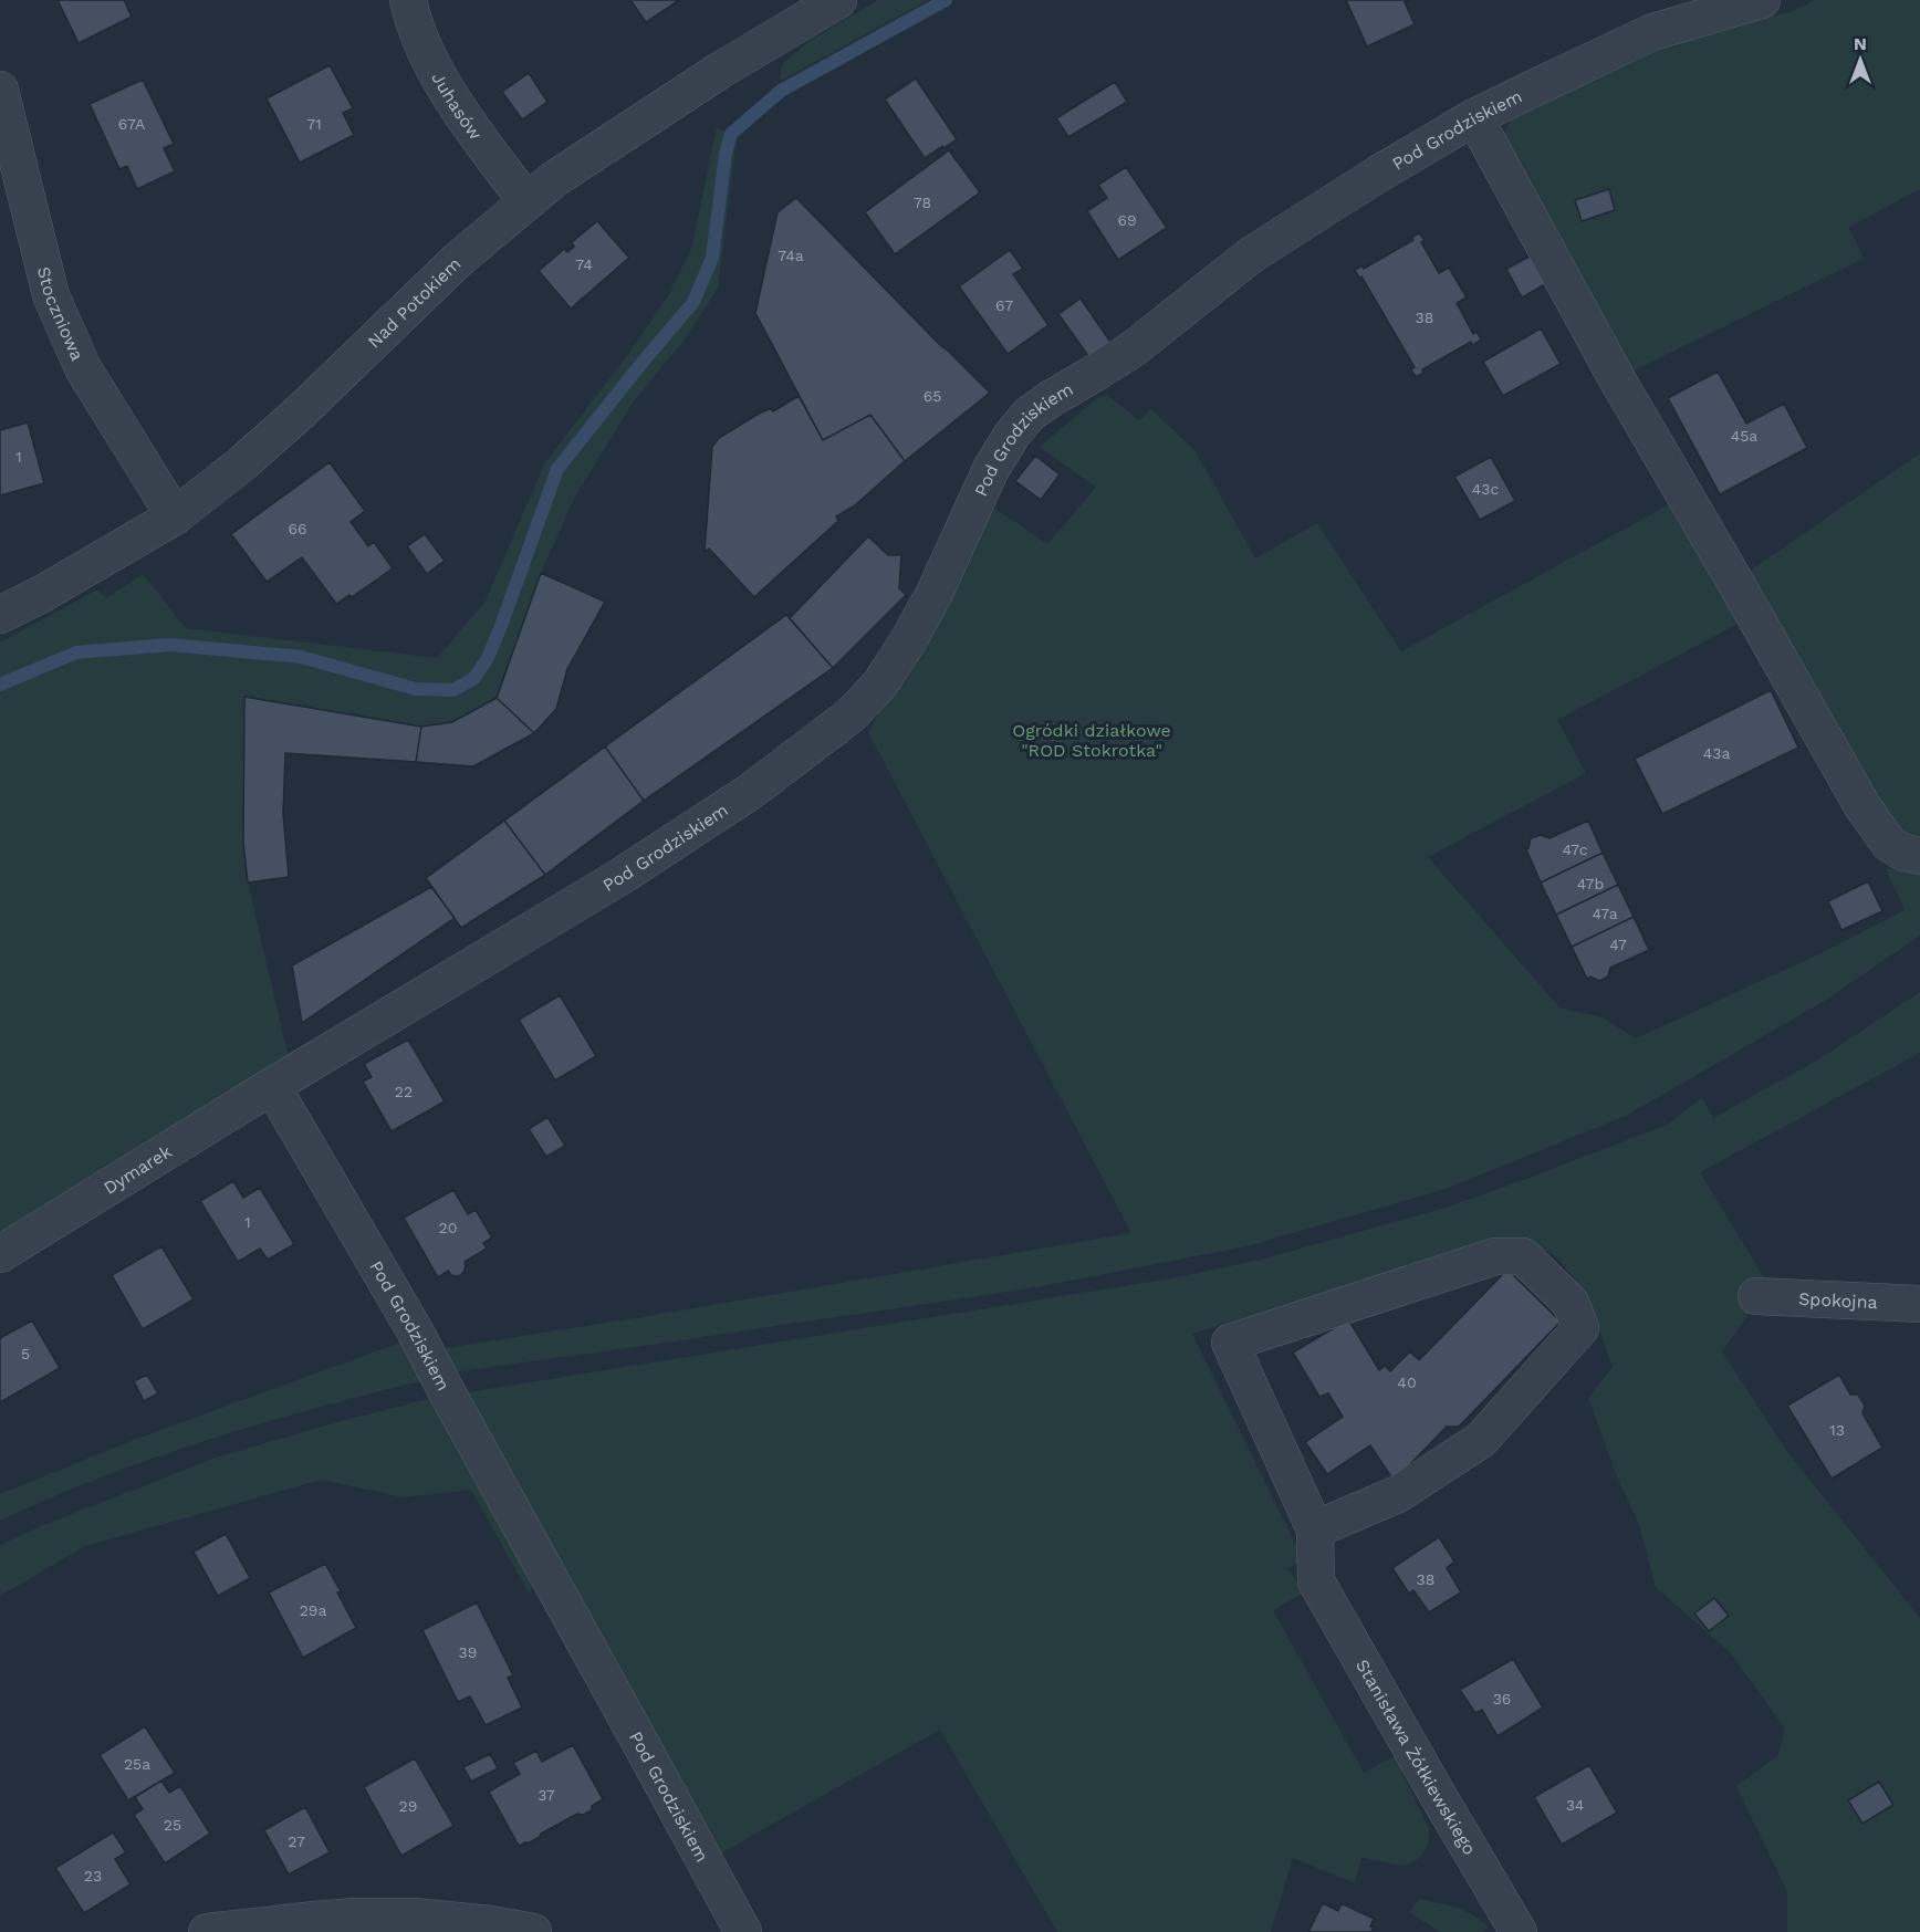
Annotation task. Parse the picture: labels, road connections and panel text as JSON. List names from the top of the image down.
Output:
{
  "streets": {
    "street": [
      "Juhasów",
      "Pod Grodziskiem",
      "Nad Potokiem",
      "Stoczniowa",
      "Dymarek",
      "Spokojna",
      "Stanisława Żółkiewskiego"
    ]
  },
  "crossings": [
    ["Juhasów", "Nad Potokiem"],
    ["Pod Grodziskiem", "Dymarek"],
    ["Nad Potokiem", "Stoczniowa"]
  ],
  "parks": ["Ogródki działkowe \"ROD Stokrotka\""],
  "house_numbers": [
    "67A",
    "71",
    "78",
    "69",
    "74a",
    "74",
    "67",
    "38",
    "65",
    "45a",
    "1",
    "43c",
    "66",
    "43a",
    "47c",
    "47b",
    "47a",
    "47",
    "22",
    "1",
    "20",
    "5",
    "40",
    "13",
    "38",
    "29a",
    "39",
    "36",
    "25a",
    "37",
    "34",
    "29",
    "25",
    "27",
    "23"
  ],
  "north": "top"
}
